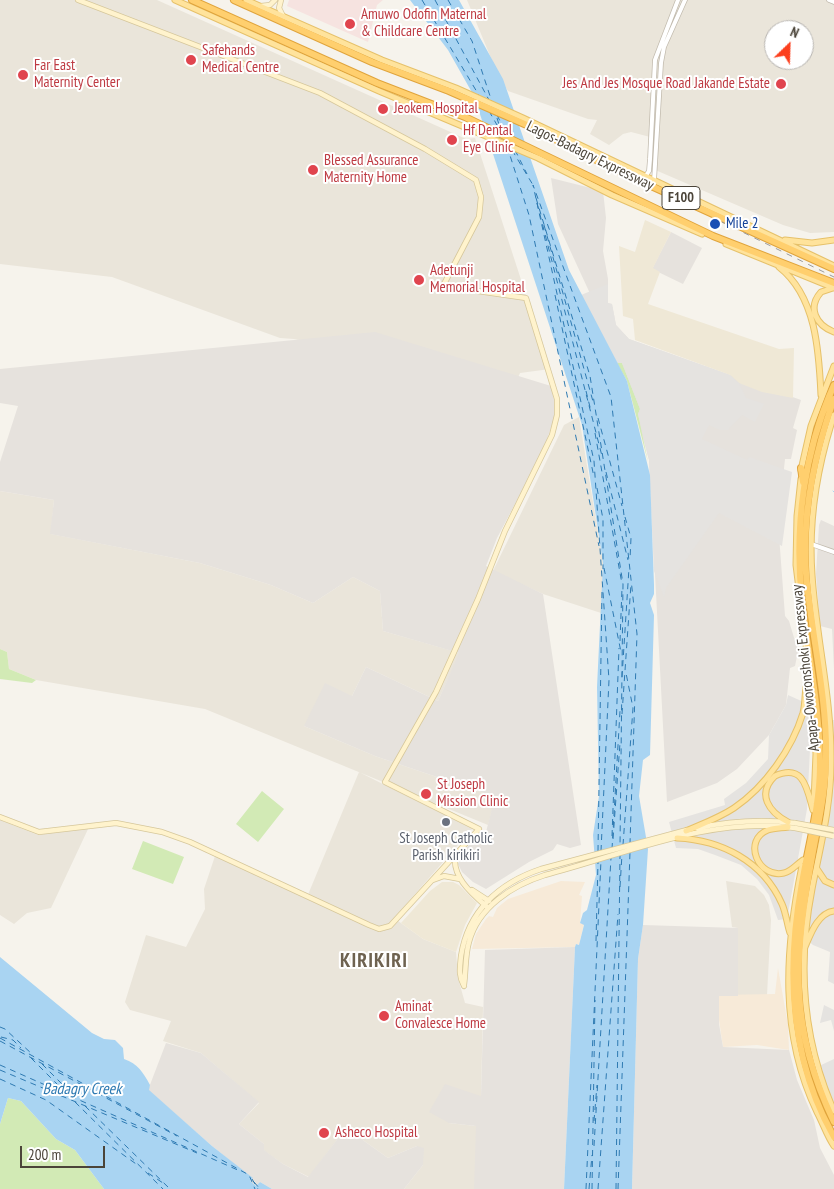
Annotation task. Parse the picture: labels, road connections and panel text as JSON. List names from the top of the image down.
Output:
{
  "streets": {
    "highway": ["Lagos-Badagry Expressway", "F100", "Apapa-Oworonshoki Expressway"]
  },
  "districts": ["KIRIKIRI"],
  "water": ["Badagry Creek"],
  "places": [
    "Amuwo Odofin Maternal & Childcare Centre",
    "Safehands Medical Centre",
    "Far East Maternity Center",
    "Jes And Jes Mosque Road Jakande Estate",
    "Jeokem Hospital",
    "Hf Dental Eye Clinic",
    "Blessed Assurance Maternity Home",
    "Mile 2",
    "Adetunji Memorial Hospital",
    "St Joseph Mission Clinic",
    "St Joseph Catholic Parish kirikiri",
    "Aminat Convalesce Home",
    "Asheco Hospital"
  ],
  "scale_bar": "200 m",
  "north": "top right"
}
